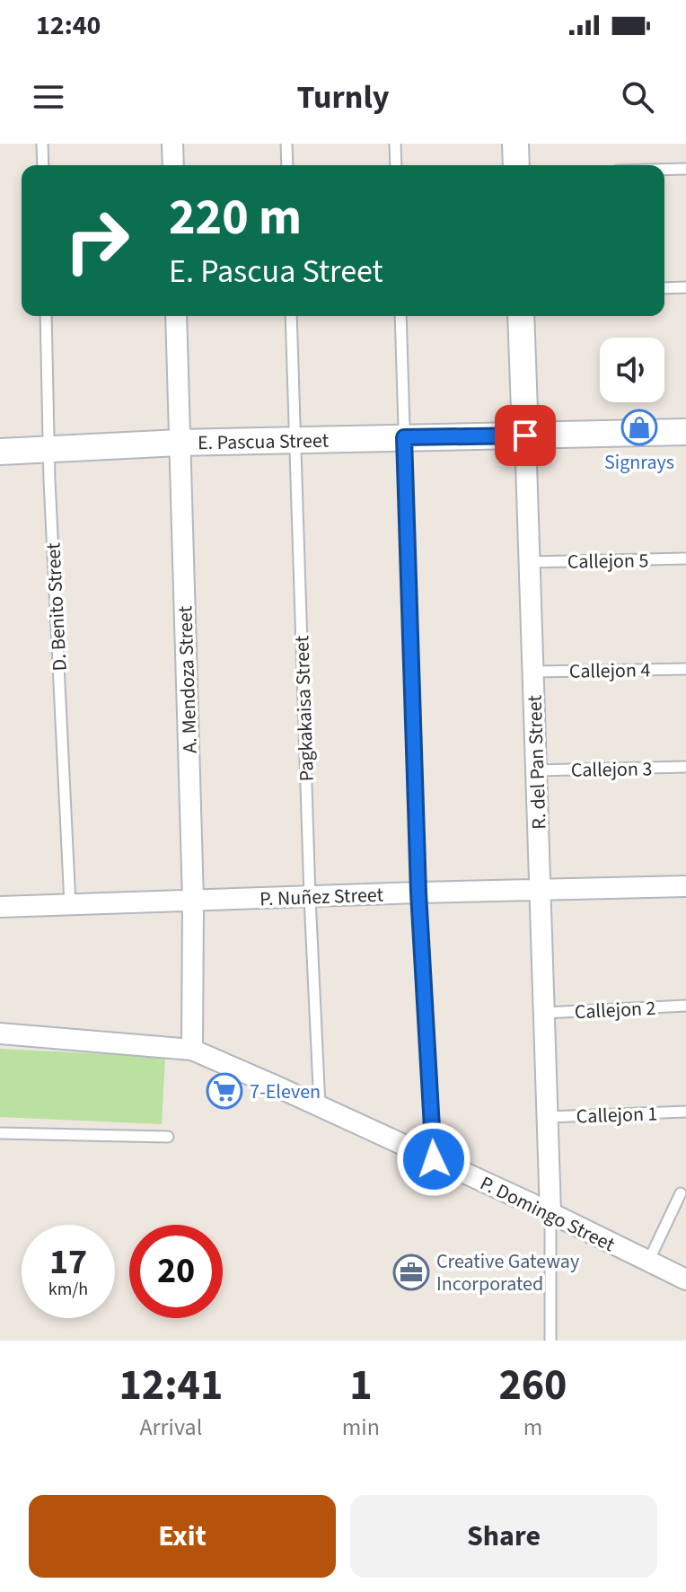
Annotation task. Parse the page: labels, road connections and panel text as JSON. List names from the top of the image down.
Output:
{
  "streets": {
    "street": [
      "E. Pascua Street",
      "A. Mendoza Street",
      "R. del Pan Street",
      "P. Nuñez Street",
      "P. Domingo Street"
    ],
    "lane": [
      "Callejon 5",
      "D. Benito Street",
      "Callejon 4",
      "Pagkakaisa Street",
      "Callejon 3",
      "Callejon 2",
      "Callejon 1"
    ]
  },
  "crossings": [
    ["E. Pascua Street", "D. Benito Street"],
    ["E. Pascua Street", "A. Mendoza Street"],
    ["E. Pascua Street", "Pagkakaisa Street"],
    ["E. Pascua Street", "R. del Pan Street"],
    ["Callejon 5", "R. del Pan Street"],
    ["D. Benito Street", "P. Nuñez Street"],
    ["Callejon 4", "R. del Pan Street"],
    ["A. Mendoza Street", "P. Nuñez Street"],
    ["A. Mendoza Street", "P. Domingo Street"],
    ["Pagkakaisa Street", "P. Nuñez Street"],
    ["Pagkakaisa Street", "P. Domingo Street"],
    ["R. del Pan Street", "Callejon 3"],
    ["R. del Pan Street", "P. Nuñez Street"],
    ["R. del Pan Street", "Callejon 2"],
    ["R. del Pan Street", "Callejon 1"],
    ["R. del Pan Street", "P. Domingo Street"]
  ],
  "places": {
    "shop": ["Signrays"],
    "supermarket": ["7-Eleven"],
    "office": ["Creative Gateway Incorporated"]
  },
  "page": {
    "status": "12:40",
    "header": "Turnly",
    "turn": ["220 m", "E. Pascua Street"],
    "speed": "17 km/h",
    "limit": "20",
    "eta": [
      "12:41",
      "Arrival",
      "1",
      "min",
      "260",
      "m"
    ],
    "buttons": ["Exit", "Share"]
  }
}
